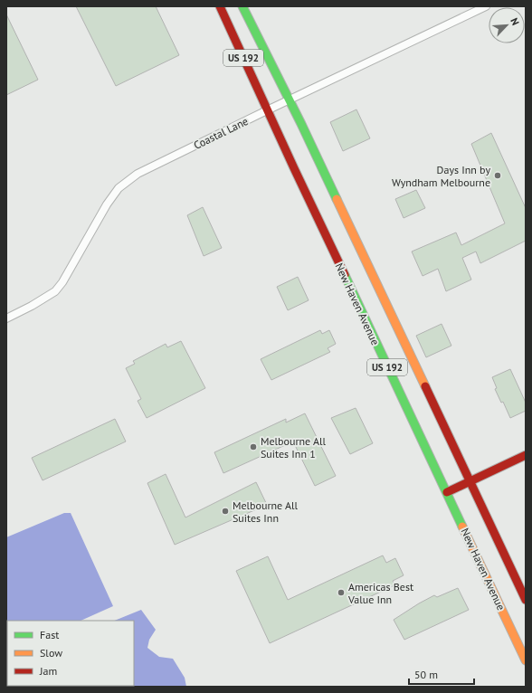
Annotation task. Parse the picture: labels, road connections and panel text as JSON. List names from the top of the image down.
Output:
{
  "streets": {
    "main road": ["US 192", "New Haven Avenue"],
    "street": ["Coastal Lane"]
  },
  "crossings": [
    ["US 192", "Coastal Lane"],
    ["Coastal Lane", "New Haven Avenue"]
  ],
  "places": [
    "Days Inn by Wyndham Melbourne",
    "Melbourne All Suites Inn 1",
    "Melbourne All Suites Inn",
    "Americas Best Value Inn"
  ],
  "legend": ["Fast", "Slow", "Jam"],
  "scale_bar": "50 m",
  "north": "top right"
}
